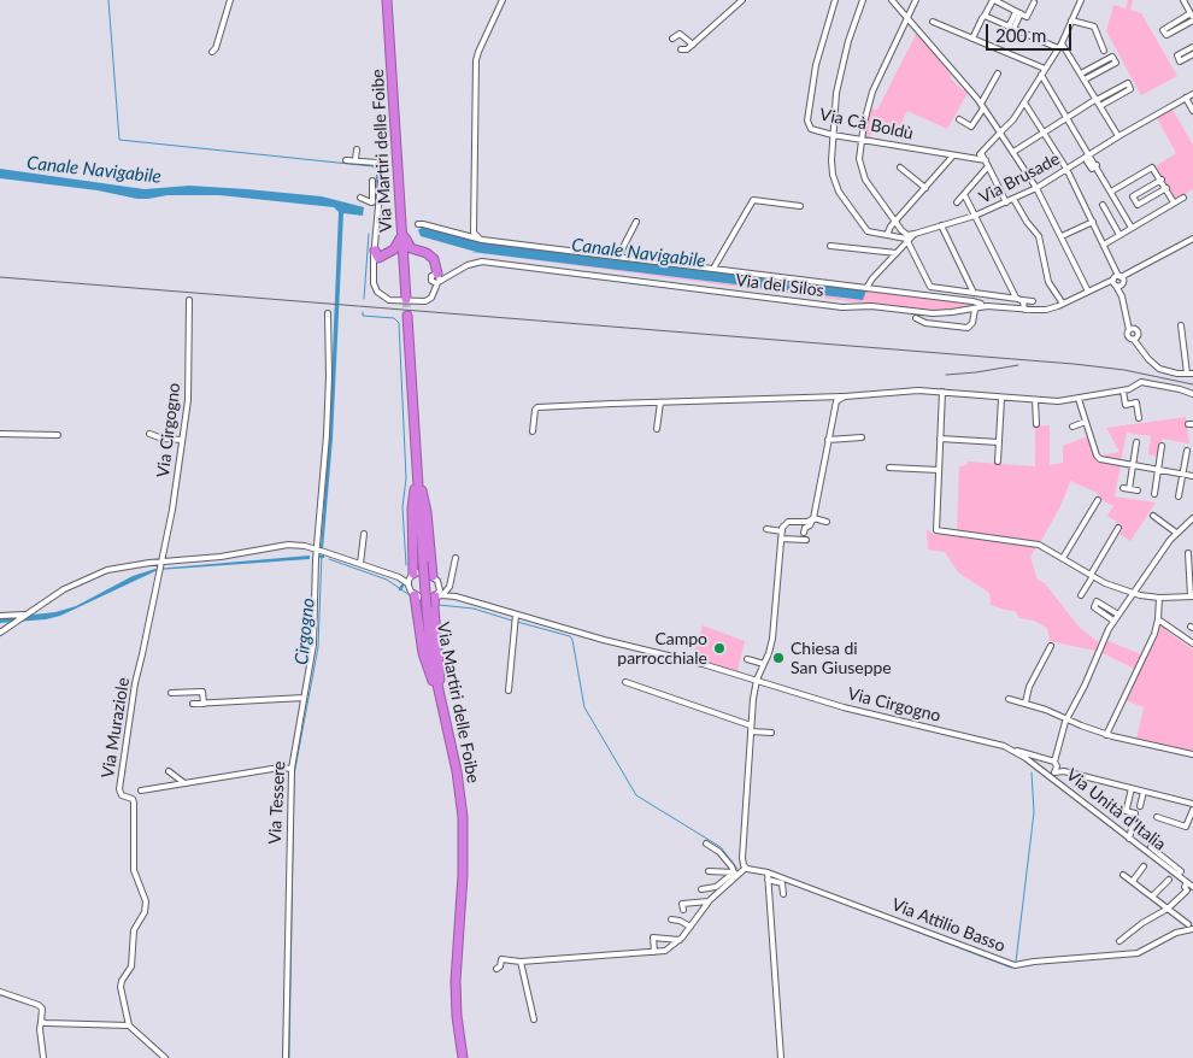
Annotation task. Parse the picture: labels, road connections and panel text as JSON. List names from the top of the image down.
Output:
{
  "streets": {
    "highway": ["Via Martiri delle Foibe"],
    "street": [
      "Via Cà Boldù",
      "Via Brusade",
      "Via del Silos",
      "Via Cirgogno",
      "Via Muraziole",
      "Via Tessere",
      "Via Unità d'Italia",
      "Via Attilio Basso"
    ]
  },
  "crossings": [
    ["Via Cirgogno", "Via Muraziole"],
    ["Via Cirgogno", "Via Unità d'Italia"]
  ],
  "water": ["Canale Navigabile", "Cirgogno"],
  "places": ["Campo parrocchiale", "Chiesa di San Giuseppe"],
  "scale_bar": "200 m"
}
